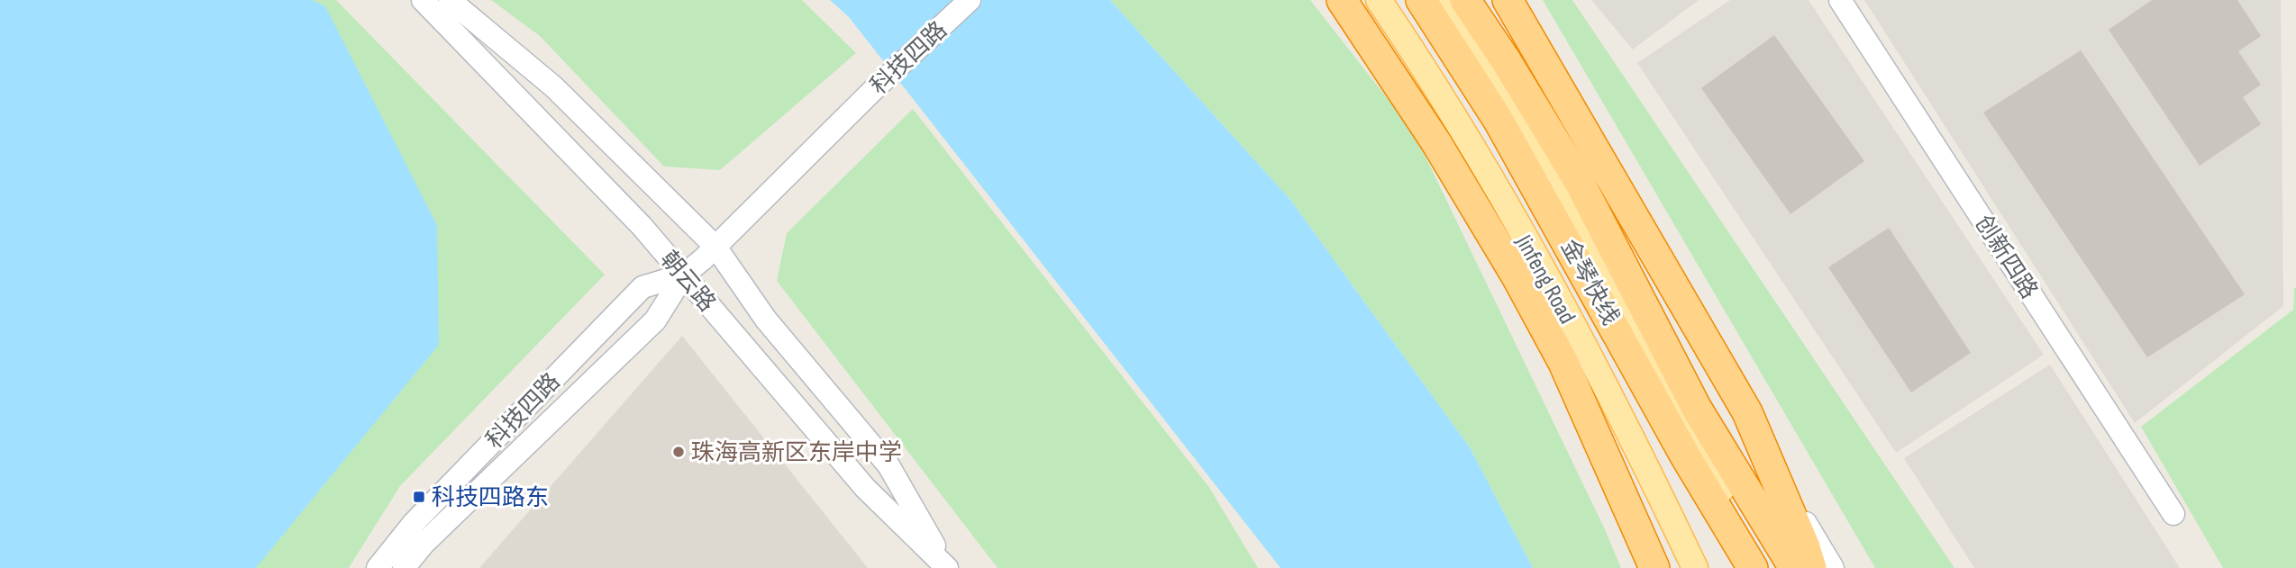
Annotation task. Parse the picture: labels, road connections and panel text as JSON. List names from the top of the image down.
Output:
{
  "streets": {
    "highway": ["金琴快线"],
    "main road": ["Jinfeng Road"],
    "street": ["科技四路", "创新四路", "朝云路"]
  },
  "crossings": [
    ["科技四路", "朝云路"]
  ],
  "places": {
    "other": ["珠海高新区东岸中学"],
    "transit": ["科技四路东"]
  }
}
